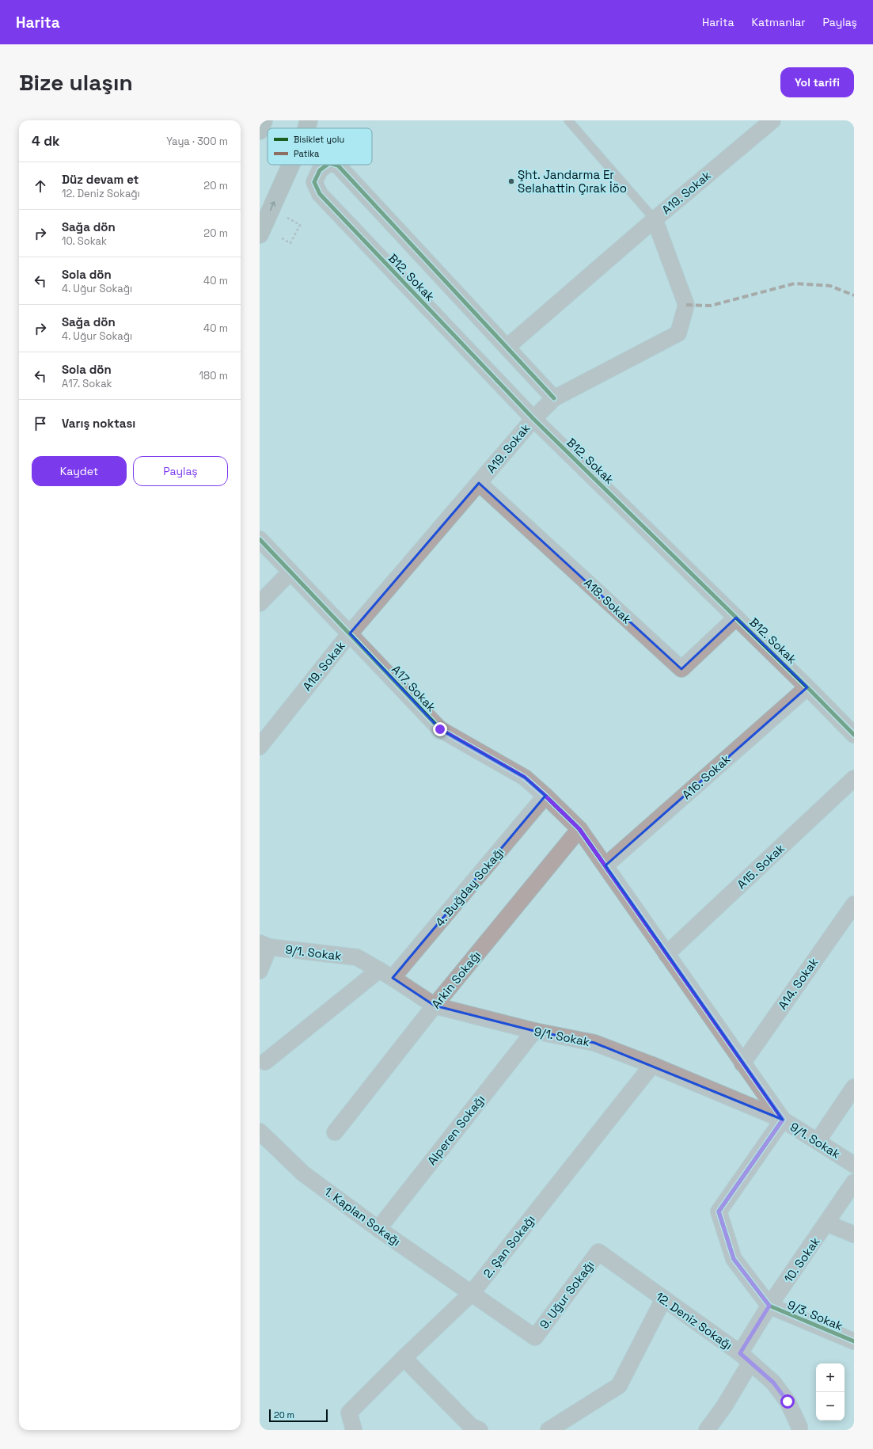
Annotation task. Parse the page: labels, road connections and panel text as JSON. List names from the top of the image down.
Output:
{
  "streets": {
    "street": [
      "A19. Sokak",
      "B12. Sokak",
      "A18. Sokak",
      "A17. Sokak",
      "A16. Sokak",
      "A15. Sokak",
      "4. Buğday Sokağı",
      "9/1. Sokak",
      "Arkin Sokağı",
      "A14. Sokak",
      "Alperen Sokağı",
      "1. Kaplan Sokağı",
      "2. Şan Sokağı",
      "10. Sokak",
      "9. Uğur Sokağı",
      "9/3. Sokak",
      "12. Deniz Sokağı"
    ]
  },
  "crossings": [
    ["A19. Sokak", "B12. Sokak"],
    ["A19. Sokak", "A18. Sokak"],
    ["A19. Sokak", "A17. Sokak"],
    ["B12. Sokak", "A18. Sokak"],
    ["B12. Sokak", "A16. Sokak"],
    ["A17. Sokak", "A16. Sokak"],
    ["A17. Sokak", "A15. Sokak"],
    ["A17. Sokak", "4. Buğday Sokağı"],
    ["A17. Sokak", "9/1. Sokak"],
    ["A17. Sokak", "Arkin Sokağı"],
    ["A17. Sokak", "A14. Sokak"],
    ["4. Buğday Sokağı", "9/1. Sokak"],
    ["9/1. Sokak", "Arkin Sokağı"],
    ["9/1. Sokak", "Alperen Sokağı"],
    ["9/1. Sokak", "2. Şan Sokağı"],
    ["Alperen Sokağı", "1. Kaplan Sokağı"],
    ["1. Kaplan Sokağı", "2. Şan Sokağı"],
    ["1. Kaplan Sokağı", "9. Uğur Sokağı"],
    ["10. Sokak", "9/3. Sokak"],
    ["10. Sokak", "12. Deniz Sokağı"],
    ["9. Uğur Sokağı", "12. Deniz Sokağı"]
  ],
  "places": ["Şht. Jandarma Er Selahattin Çırak İöo"],
  "legend": ["Bisiklet yolu", "Patika"],
  "scale_bar": "20 m",
  "page": {
    "header": "Harita",
    "nav": ["Harita", "Katmanlar", "Paylaş"],
    "buttons": [
      "Yol tarifi",
      ["Kaydet", "Paylaş"]
    ],
    "title": "Bize ulaşın",
    "heading": ["4 dk", "Yaya · 300 m"],
    "list": [
      ["Düz devam et", "12. Deniz Sokağı", "20 m"],
      ["Sağa dön", "10. Sokak", "20 m"],
      ["Sola dön", "4. Uğur Sokağı", "40 m"],
      ["Sağa dön", "4. Uğur Sokağı", "40 m"],
      ["Sola dön", "A17. Sokak", "180 m"],
      "Varış noktası"
    ],
    "map_buttons": ["+", "−"],
    "scale": "20 m"
  }
}
